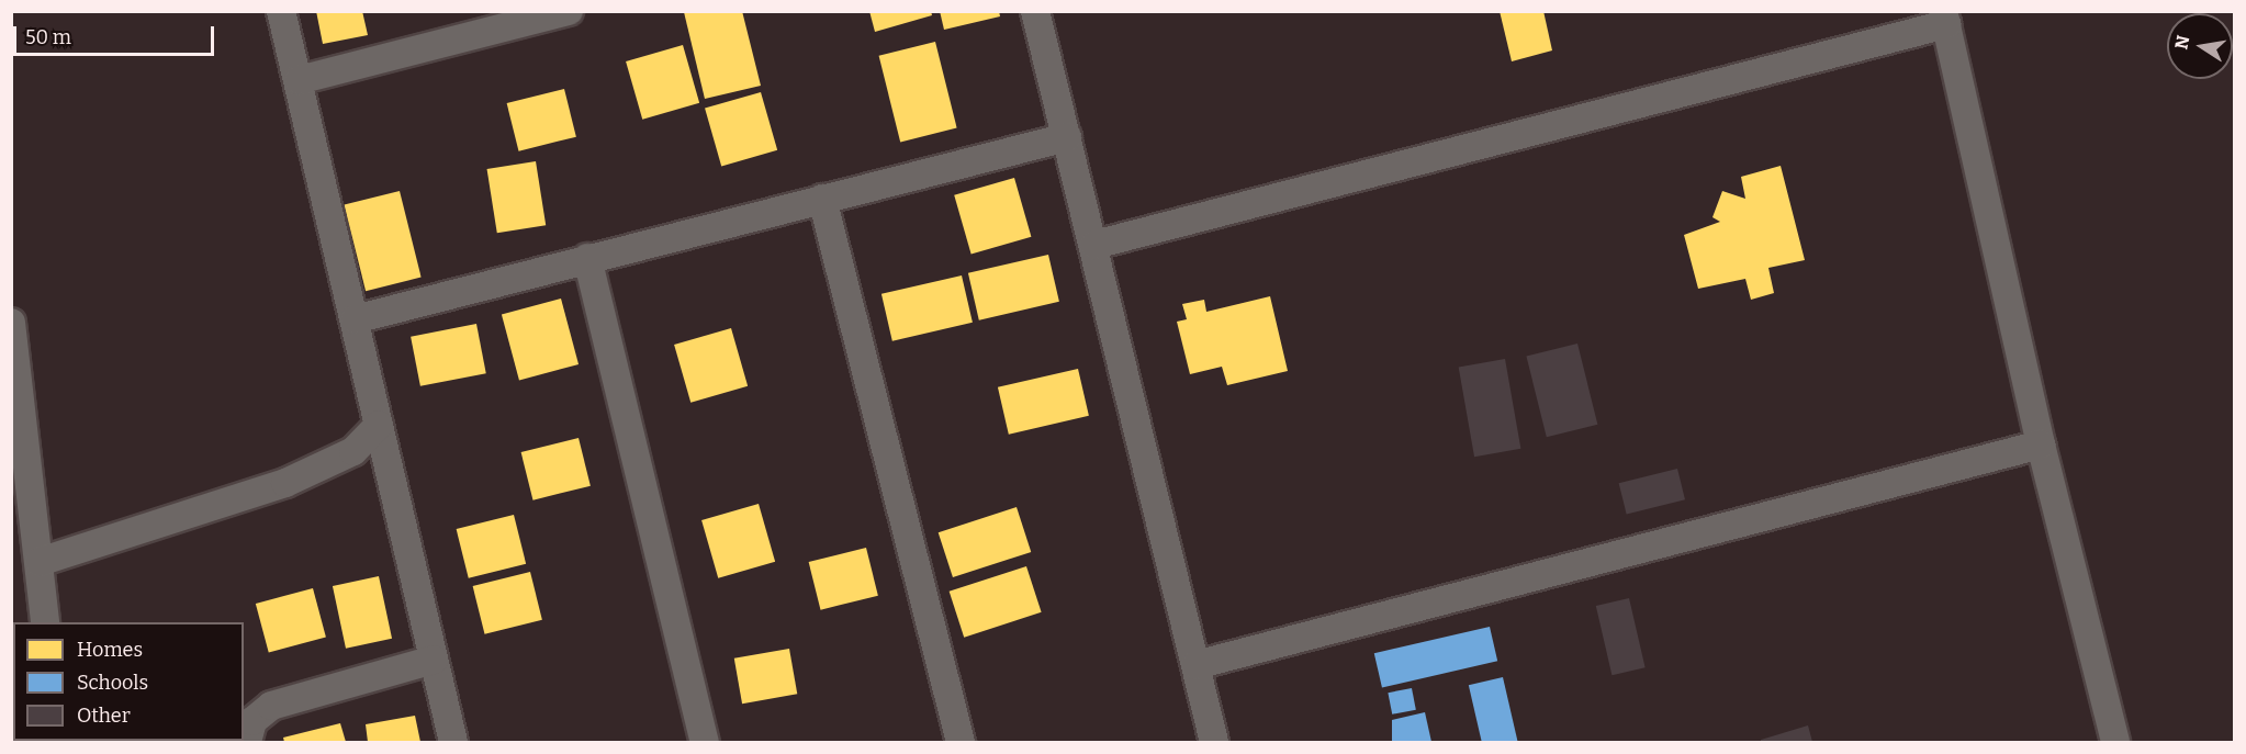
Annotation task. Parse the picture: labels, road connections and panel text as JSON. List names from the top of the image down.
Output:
{
  "legend": ["Homes", "Schools", "Other"],
  "scale_bar": "50 m",
  "north": "left"
}
